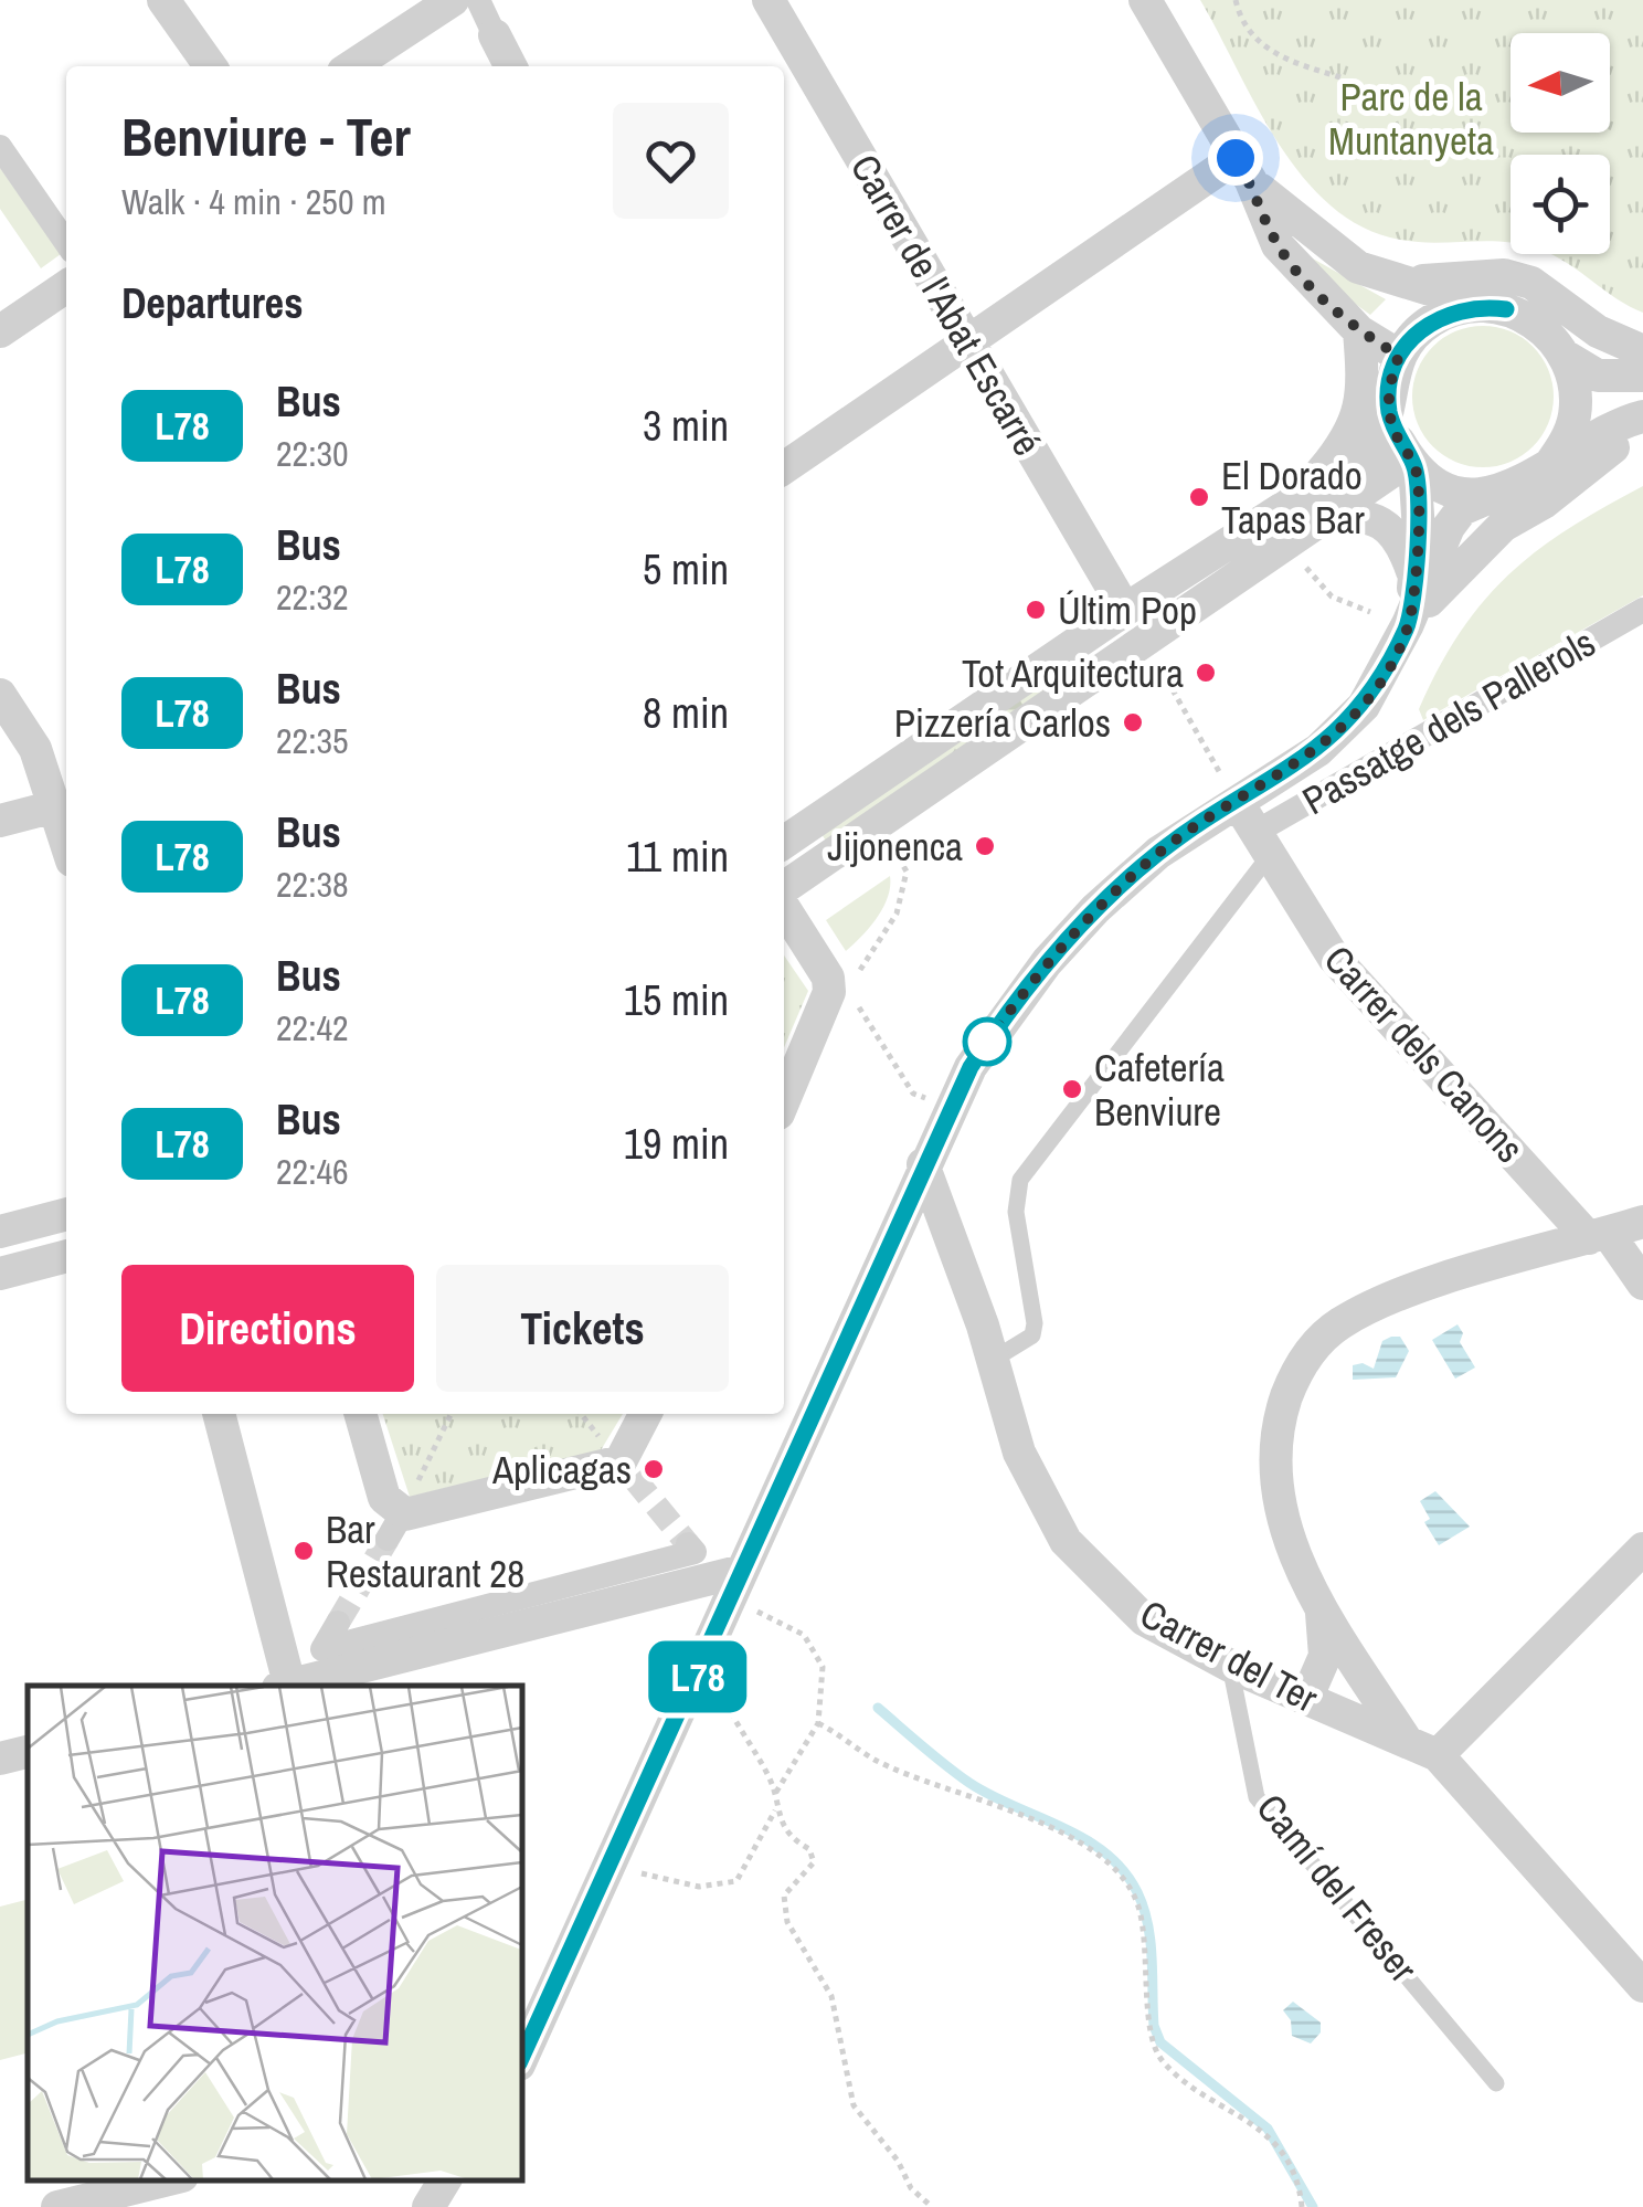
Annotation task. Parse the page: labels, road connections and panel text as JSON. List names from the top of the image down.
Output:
{
  "streets": {
    "street": [
      "Carrer de l'Abat Escarré",
      "Passatge dels Pallerols",
      "Carrer dels Canons",
      "Carrer del Ter"
    ],
    "lane": ["Camí del Freser"]
  },
  "crossings": [
    ["Passatge dels Pallerols", "Carrer dels Canons"],
    ["Carrer del Ter", "Camí del Freser"]
  ],
  "parks": ["Parc de la Muntanyeta"],
  "places": [
    "El Dorado Tapas Bar",
    "Últim Pop",
    "Tot Arquitectura",
    "Pizzería Carlos",
    "Jijonenca",
    "Cafetería Benviure",
    "Aplicagas",
    "Bar Restaurant 28"
  ],
  "lines": ["bus line L78"],
  "north": "left",
  "page": {
    "on_map": "L78",
    "heading": [
      ["Benviure - Ter", "Walk · 4 min · 250 m"],
      "Departures"
    ],
    "list": [
      {
        "mark": "L78",
        "name": "Bus",
        "note": "22:30",
        "value": "3 min"
      },
      {
        "mark": "L78",
        "name": "Bus",
        "note": "22:32",
        "value": "5 min"
      },
      {
        "mark": "L78",
        "name": "Bus",
        "note": "22:35",
        "value": "8 min"
      },
      {
        "mark": "L78",
        "name": "Bus",
        "note": "22:38",
        "value": "11 min"
      },
      {
        "mark": "L78",
        "name": "Bus",
        "note": "22:42",
        "value": "15 min"
      },
      {
        "mark": "L78",
        "name": "Bus",
        "note": "22:46",
        "value": "19 min"
      }
    ],
    "buttons": ["Directions", "Tickets"]
  }
}
